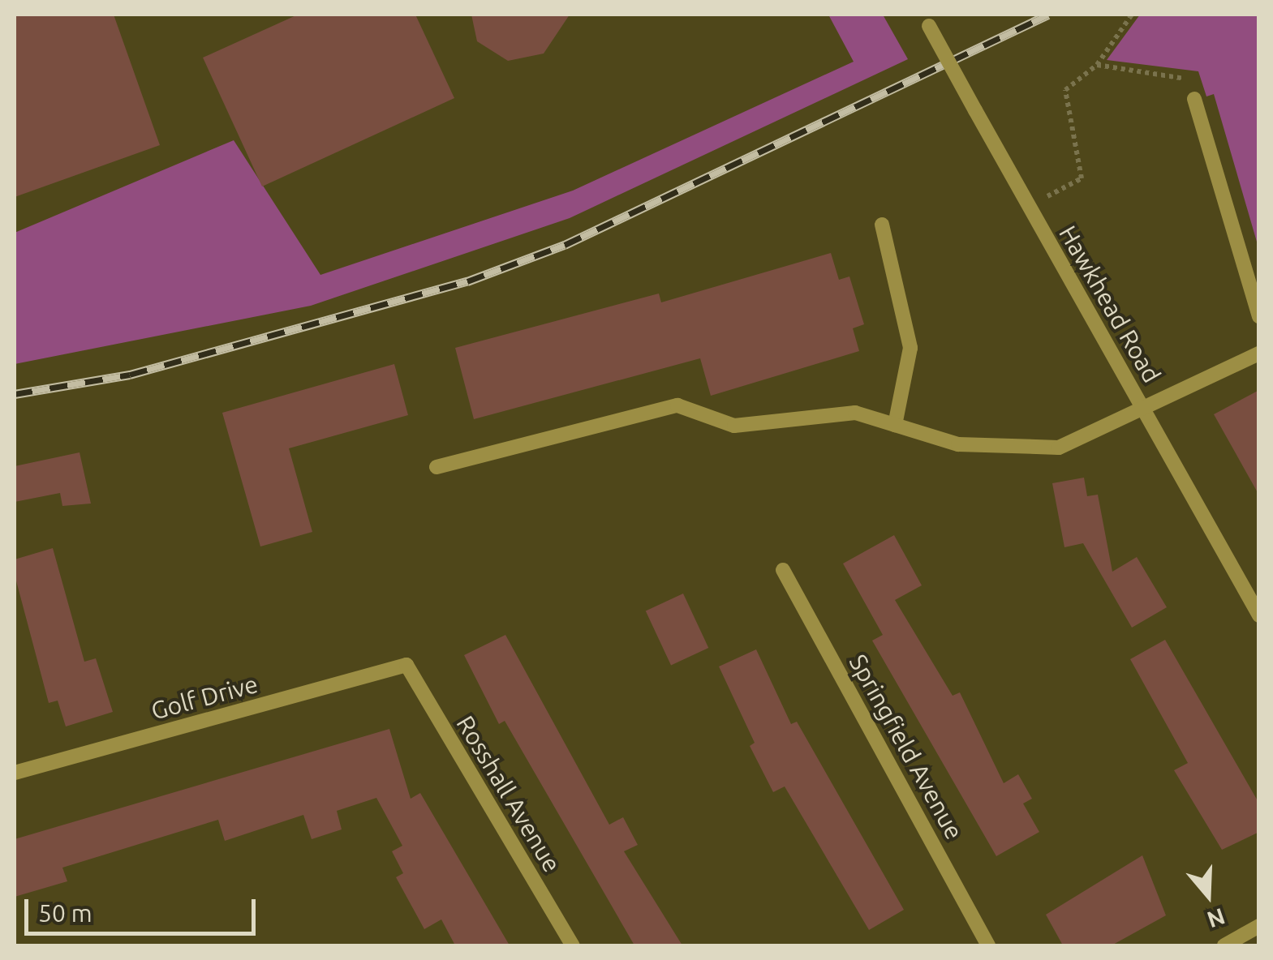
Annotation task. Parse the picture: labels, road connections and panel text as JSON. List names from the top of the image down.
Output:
{
  "streets": {
    "street": [
      "Hawkhead Road",
      "Golf Drive",
      "Springfield Avenue",
      "Rosshall Avenue"
    ]
  },
  "crossings": [
    ["Golf Drive", "Rosshall Avenue"]
  ],
  "scale_bar": "50 m",
  "north": "bottom"
}
